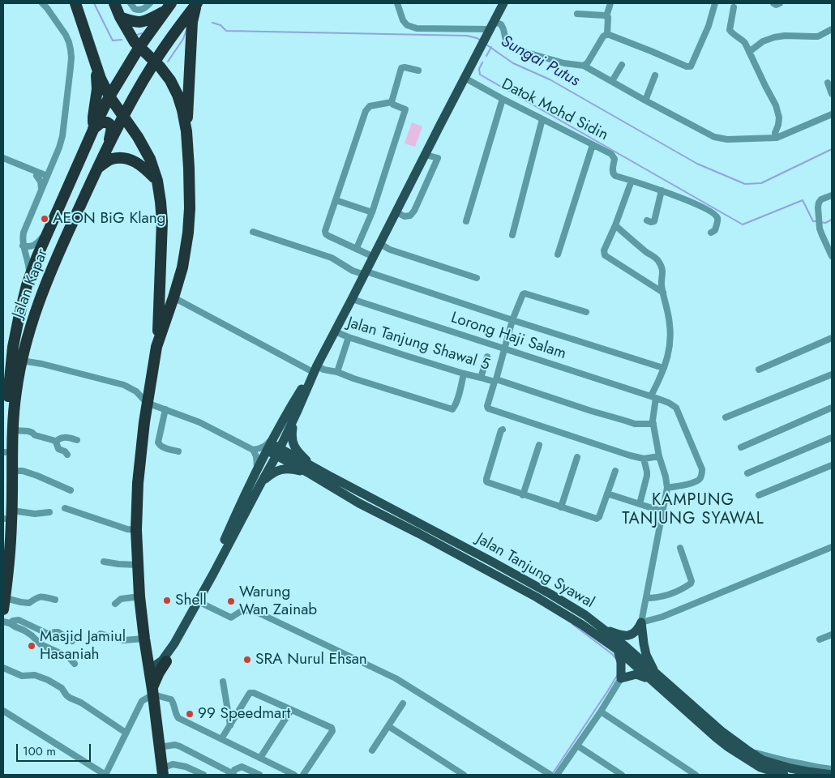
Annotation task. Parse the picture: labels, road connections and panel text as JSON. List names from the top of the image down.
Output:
{
  "streets": {
    "highway": ["Jalan Kapar"],
    "main road": ["Jalan Tanjung Syawal"],
    "street": ["Datok Mohd Sidin", "Lorong Haji Salam", "Jalan Tanjung Shawal 5"]
  },
  "districts": ["KAMPUNG TANJUNG SYAWAL"],
  "water": ["Sungai Putus"],
  "places": [
    "AEON BiG Klang",
    "Shell",
    "Warung Wan Zainab",
    "Masjid Jamiul Hasaniah",
    "SRA Nurul Ehsan",
    "99 Speedmart"
  ],
  "scale_bar": "100 m"
}
